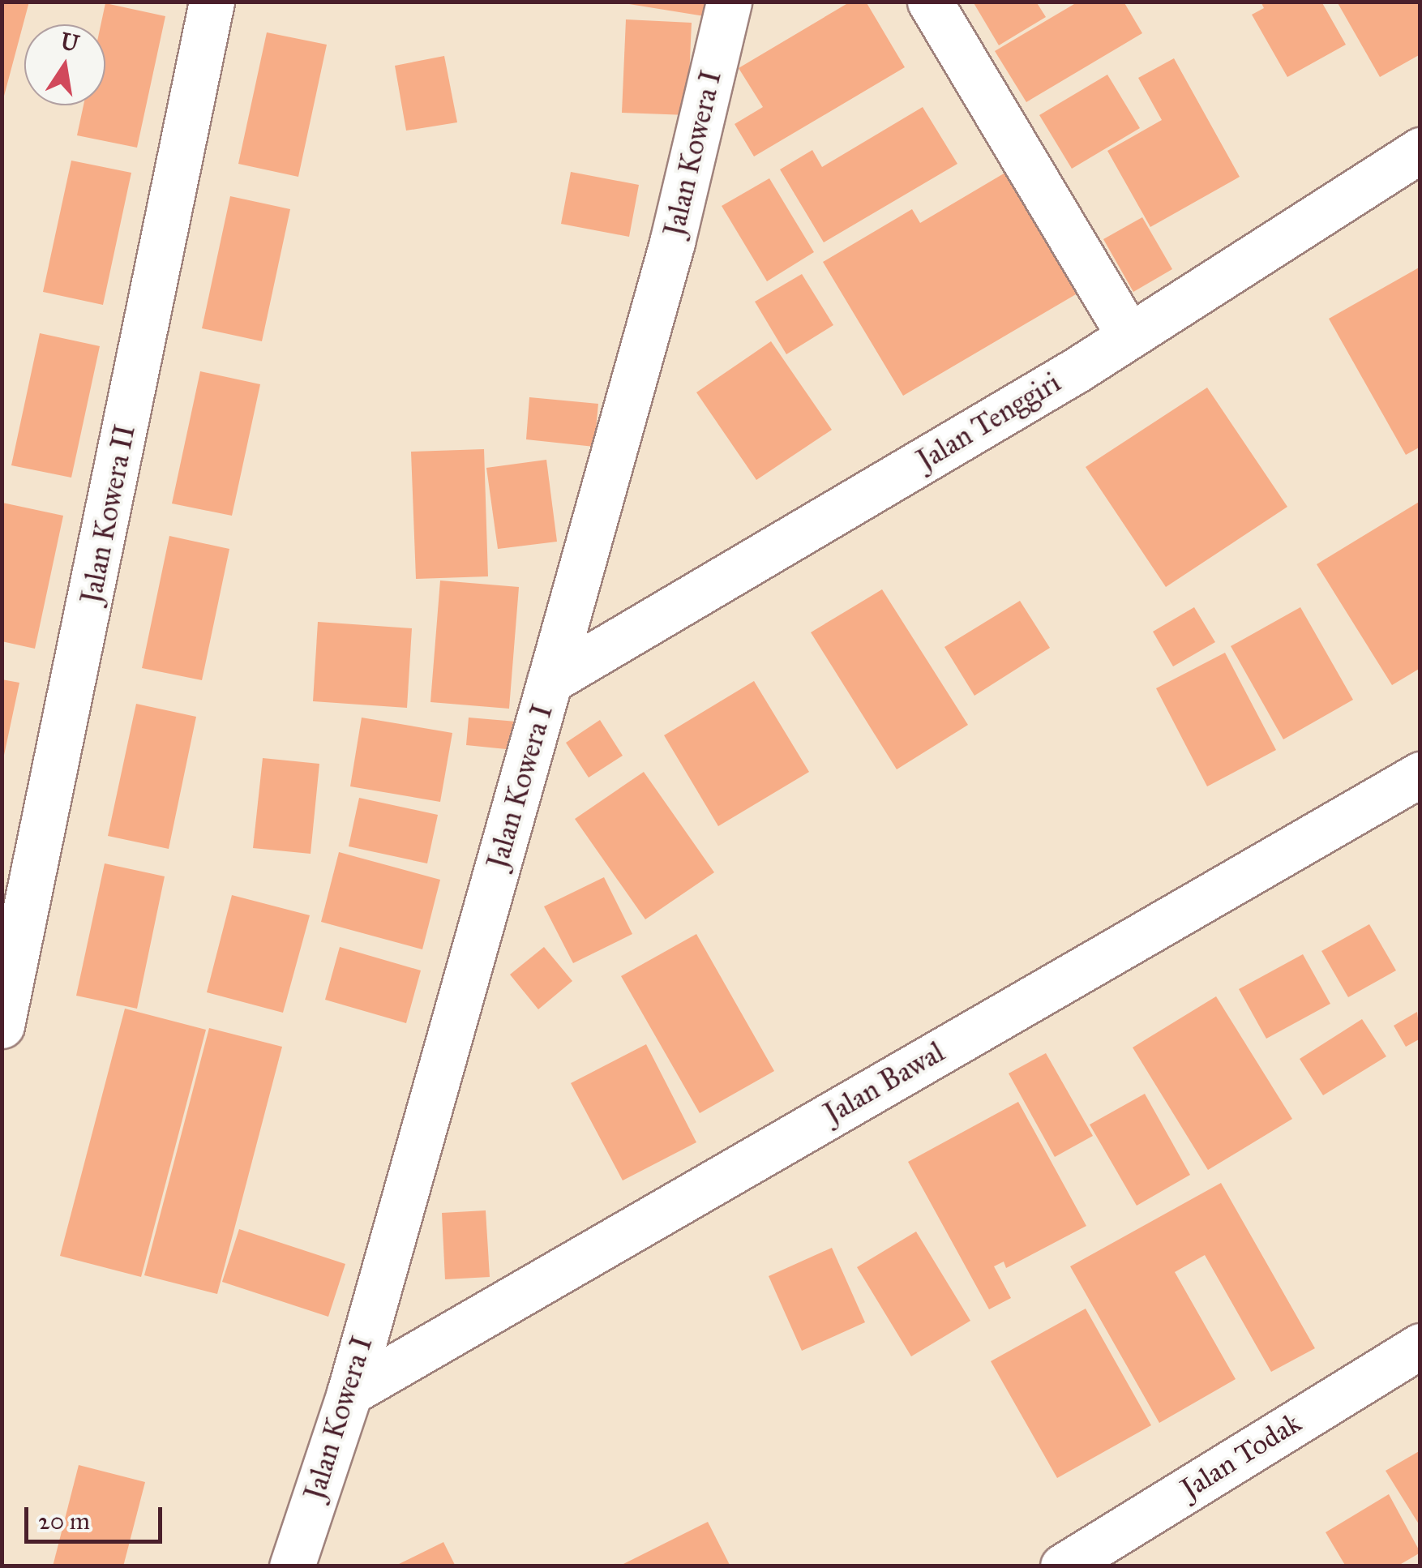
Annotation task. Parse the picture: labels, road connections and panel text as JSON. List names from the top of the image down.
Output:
{
  "streets": {
    "street": [
      "Jalan Kowera I",
      "Jalan Tenggiri",
      "Jalan Kowera II",
      "Jalan Bawal",
      "Jalan Todak"
    ]
  },
  "crossings": [
    ["Jalan Kowera I", "Jalan Tenggiri"],
    ["Jalan Kowera I", "Jalan Bawal"]
  ],
  "scale_bar": "20 m",
  "north": "top"
}
